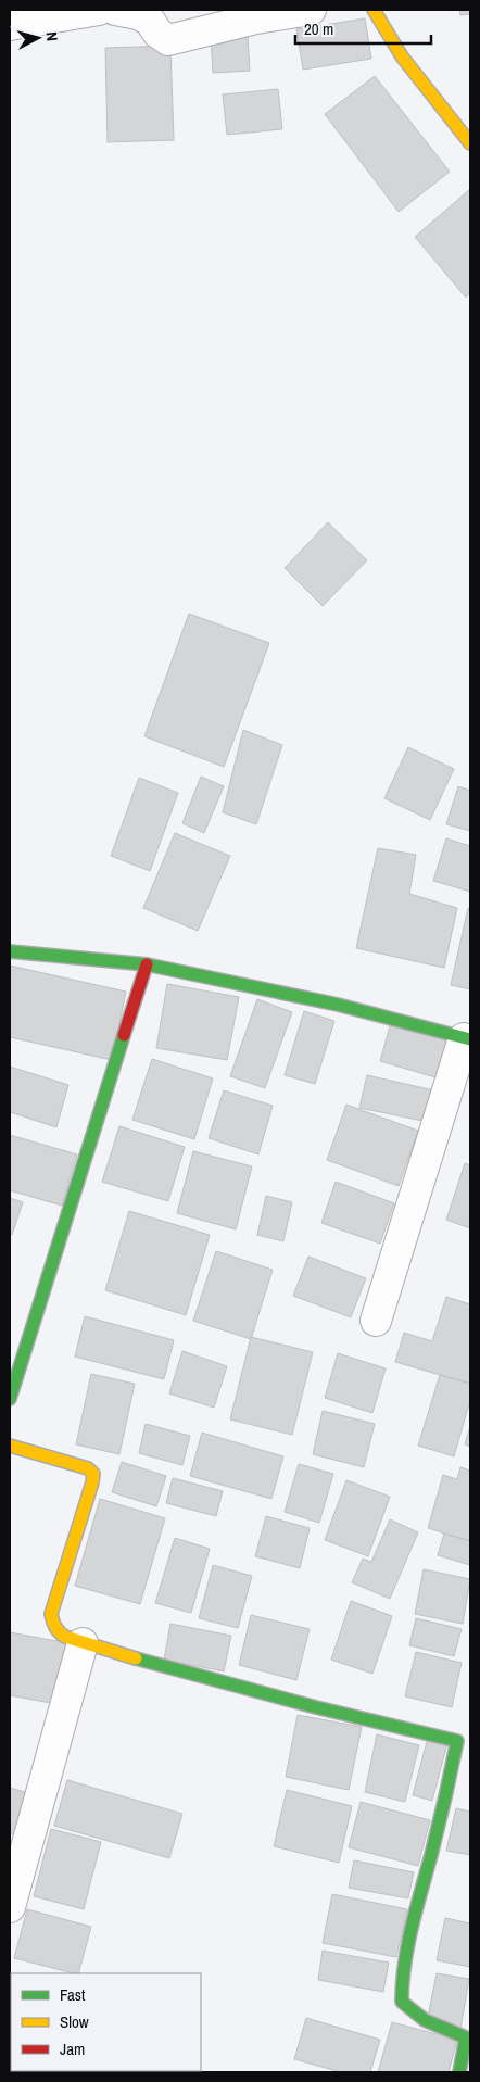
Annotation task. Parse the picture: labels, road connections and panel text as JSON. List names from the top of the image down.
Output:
{
  "legend": ["Fast", "Slow", "Jam"],
  "scale_bar": "20 m",
  "north": "right"
}
